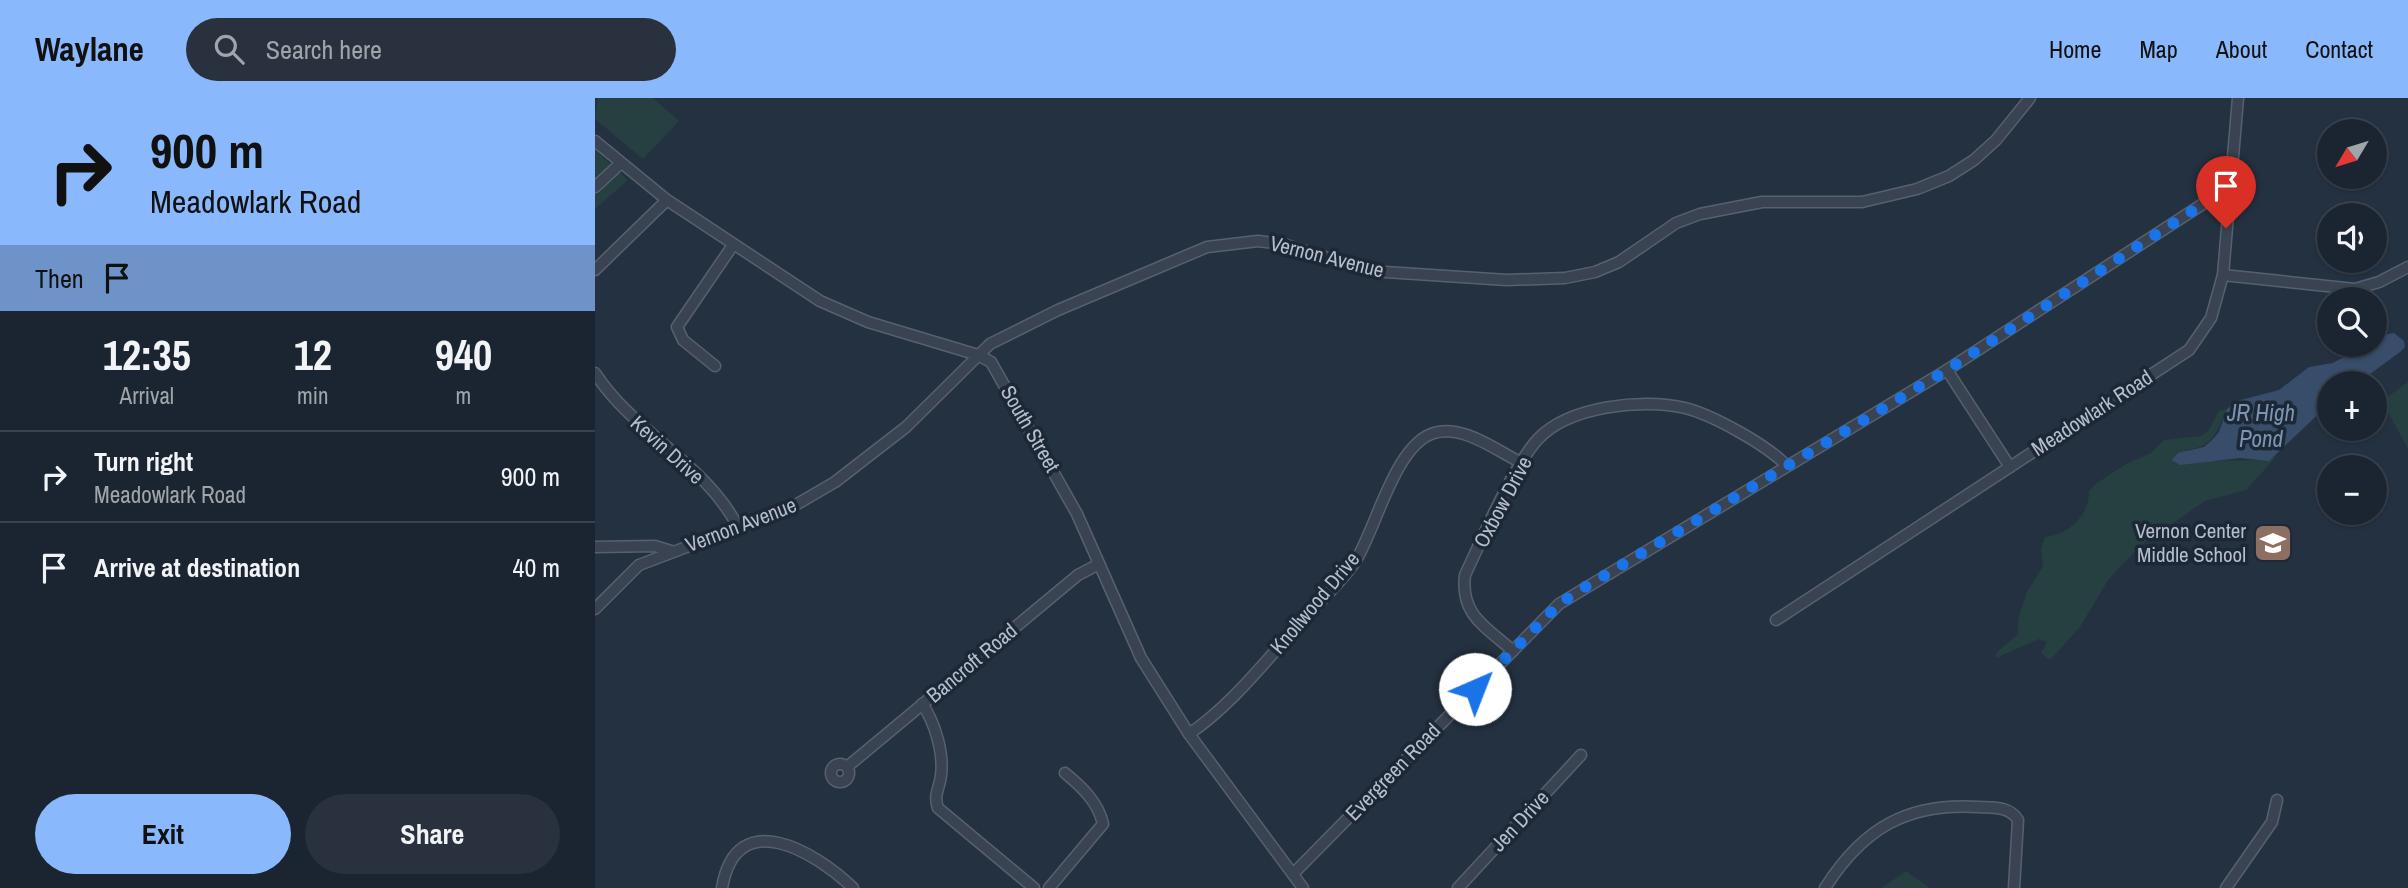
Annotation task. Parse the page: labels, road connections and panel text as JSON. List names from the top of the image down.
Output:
{
  "streets": {
    "street": [
      "Vernon Avenue",
      "Meadowlark Road",
      "South Street",
      "Kevin Drive",
      "Oxbow Drive",
      "Knollwood Drive",
      "Bancroft Road",
      "Evergreen Road",
      "Jen Drive"
    ]
  },
  "crossings": [
    ["Vernon Avenue", "South Street"],
    ["Vernon Avenue", "Kevin Drive"],
    ["Meadowlark Road", "Evergreen Road"],
    ["South Street", "Knollwood Drive"],
    ["South Street", "Bancroft Road"],
    ["South Street", "Evergreen Road"],
    ["Oxbow Drive", "Knollwood Drive"],
    ["Oxbow Drive", "Evergreen Road"]
  ],
  "water": ["JR High Pond"],
  "places": {
    "school or university": ["Vernon Center Middle School"]
  },
  "north": "bottom left",
  "page": {
    "header": "Waylane",
    "search": "Search here",
    "nav": [
      "Home",
      "Map",
      "About",
      "Contact"
    ],
    "turn": ["900 m", "Meadowlark Road"],
    "map_buttons": ["+", "−"],
    "then": "Then",
    "eta": [
      "12:35",
      "Arrival",
      "12",
      "min",
      "940",
      "m"
    ],
    "list": [
      {
        "name": "Turn right",
        "note": "Meadowlark Road",
        "value": "900 m"
      },
      {
        "name": "Arrive at destination",
        "value": "40 m"
      }
    ],
    "buttons": ["Exit", "Share"]
  }
}
